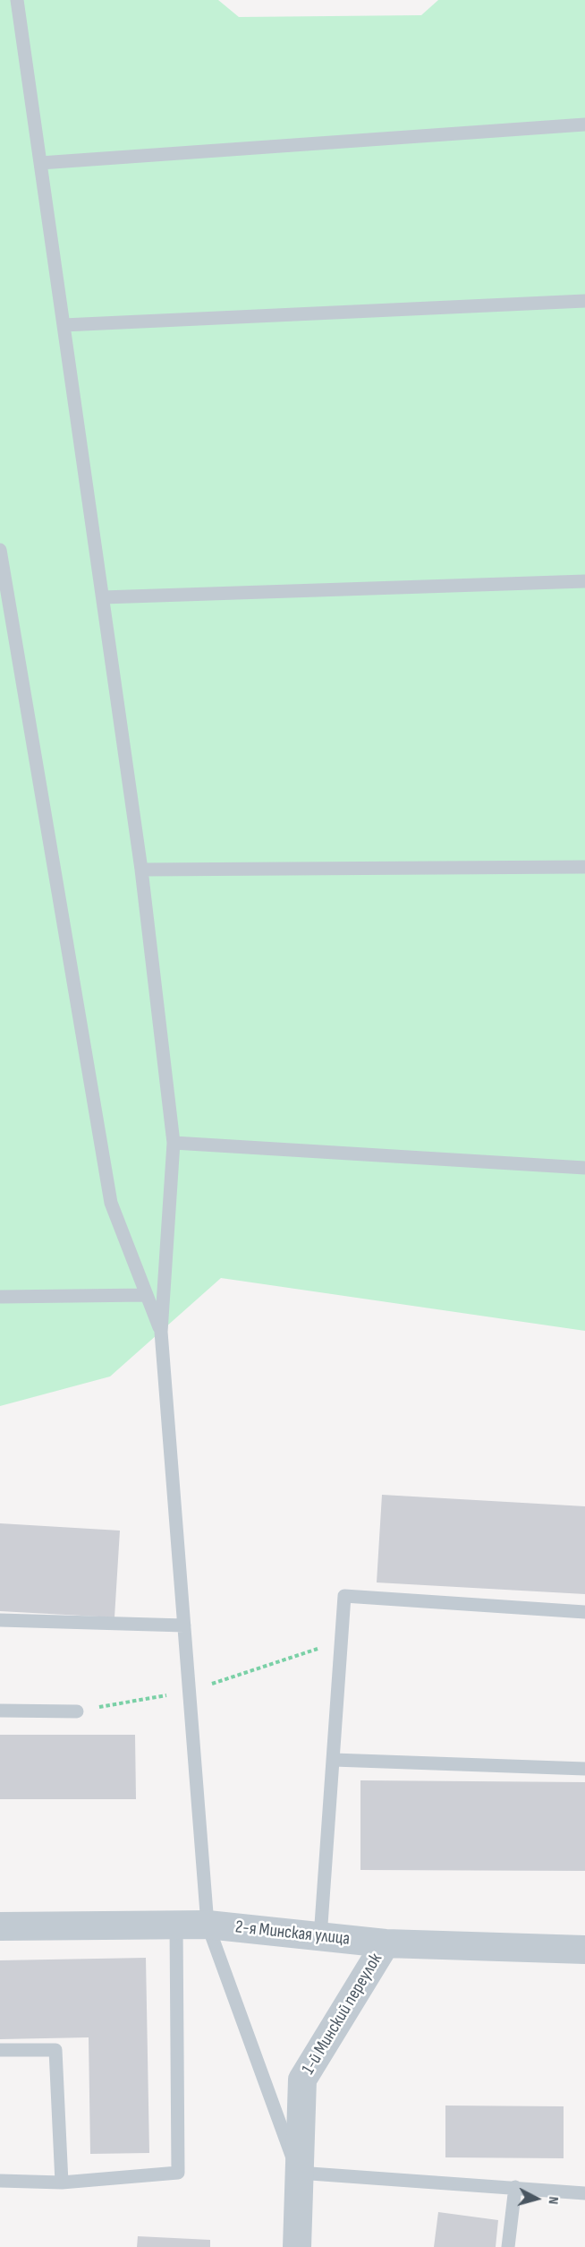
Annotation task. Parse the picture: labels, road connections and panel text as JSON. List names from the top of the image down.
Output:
{
  "streets": {
    "street": ["2-я Минская улица", "1-й Минский переулок"]
  },
  "crossings": [
    ["2-я Минская улица", "1-й Минский переулок"]
  ],
  "north": "right"
}
